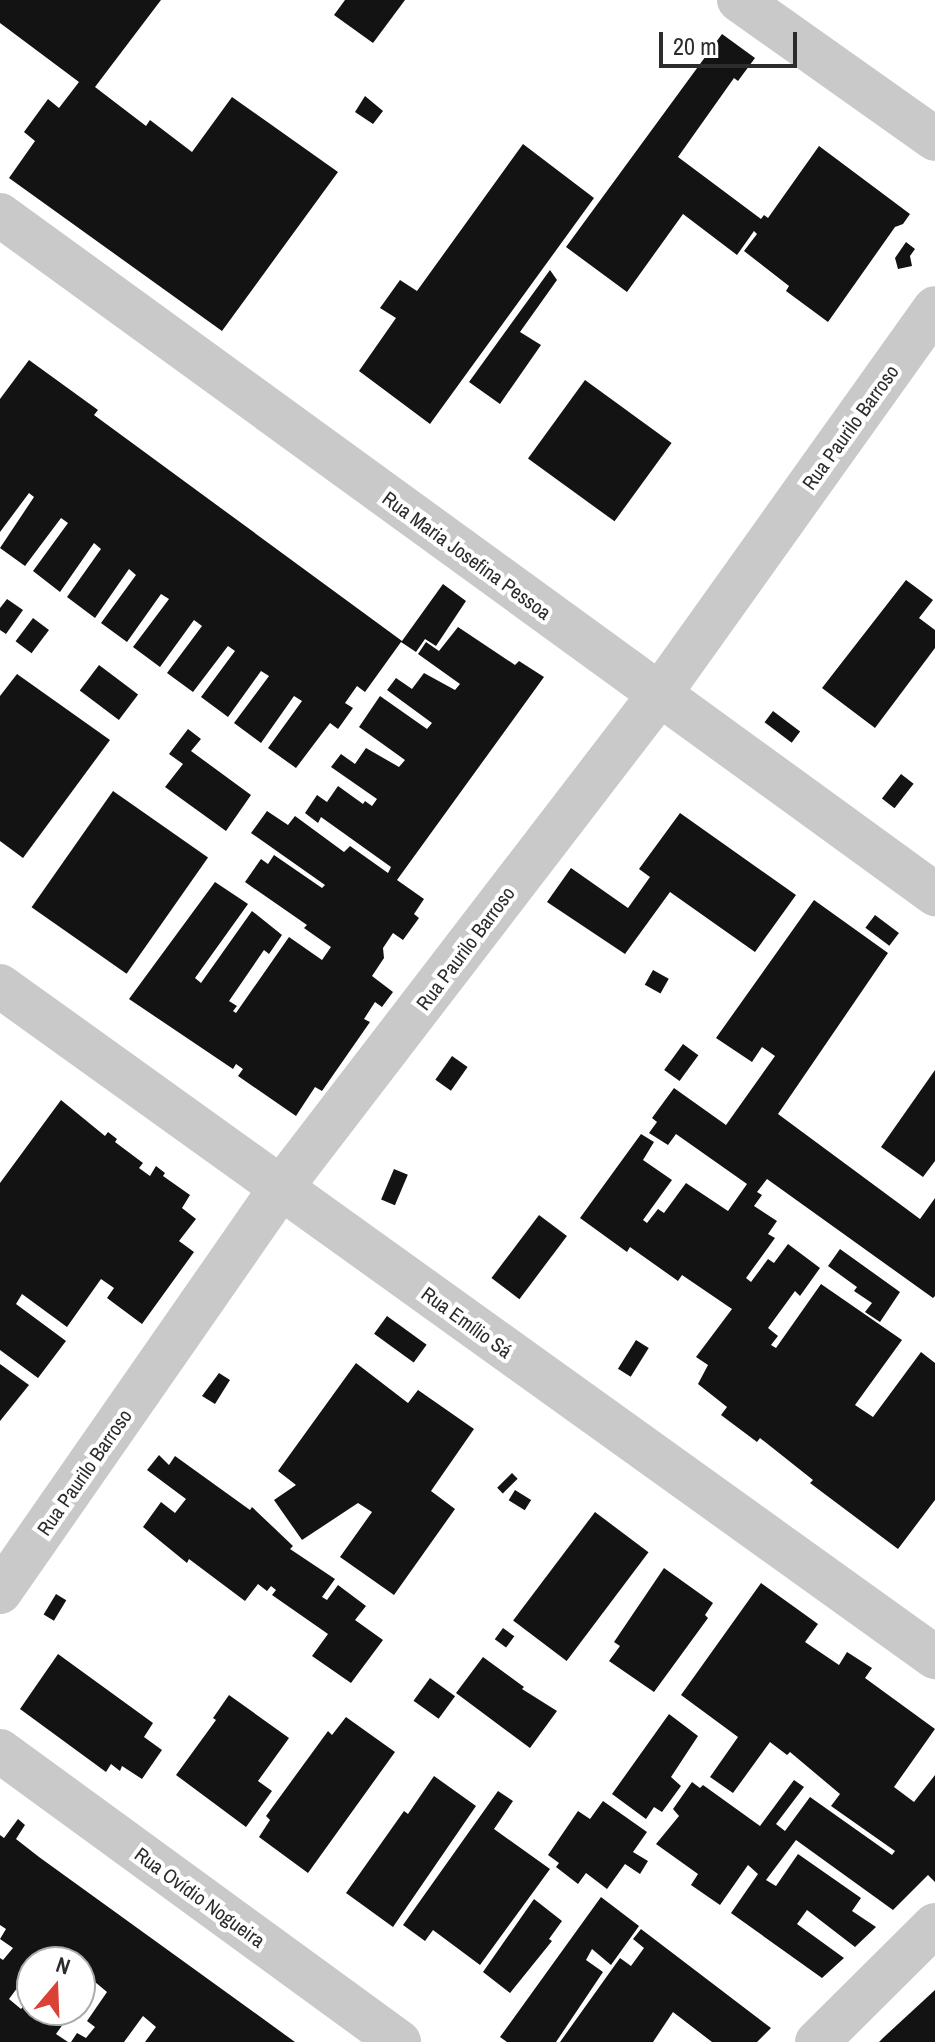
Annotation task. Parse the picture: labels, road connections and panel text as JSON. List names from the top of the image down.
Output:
{
  "streets": {
    "street": [
      "Rua Paurilo Barroso",
      "Rua Maria Josefina Pessoa",
      "Rua Emílio Sá",
      "Rua Ovídio Nogueira"
    ]
  },
  "crossings": [
    ["Rua Paurilo Barroso", "Rua Maria Josefina Pessoa"],
    ["Rua Paurilo Barroso", "Rua Emílio Sá"]
  ],
  "scale_bar": "20 m",
  "north": "top"
}
